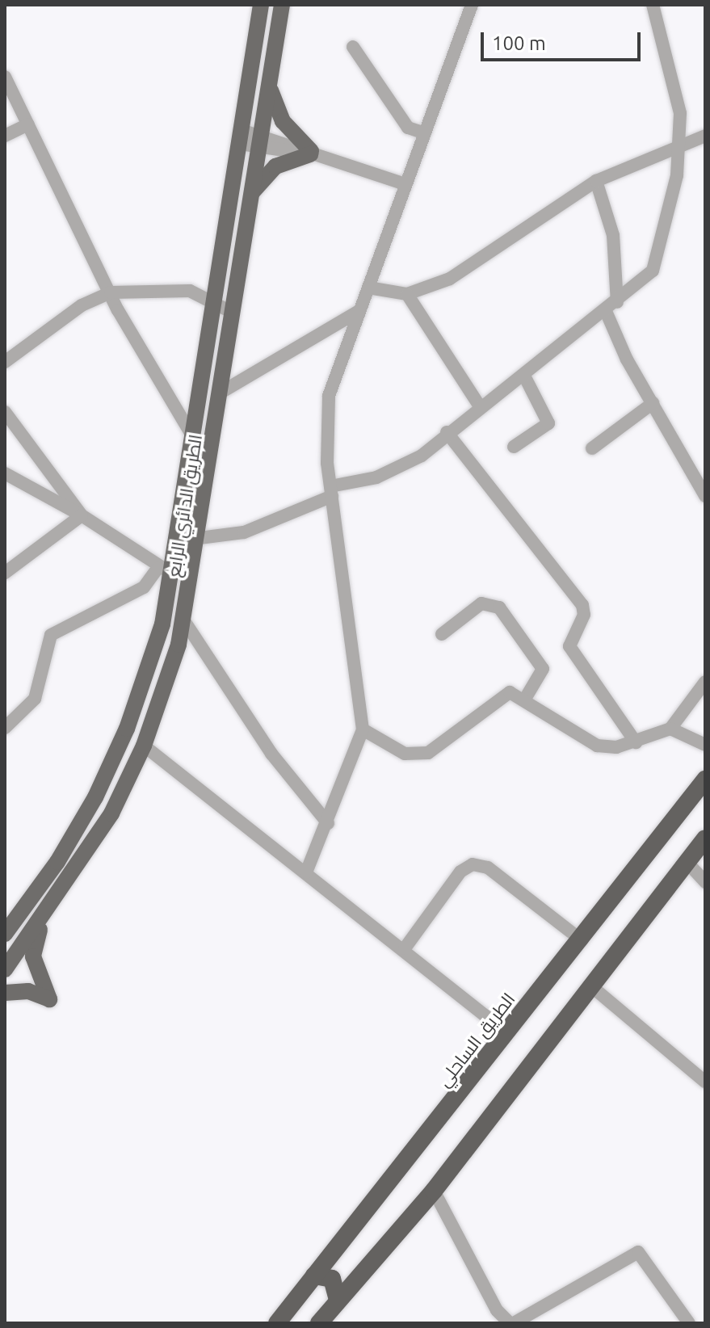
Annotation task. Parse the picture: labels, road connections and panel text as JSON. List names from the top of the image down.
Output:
{
  "streets": {
    "highway": ["الطريق الساحلي"],
    "main road": ["الطريق الدائري الرابع"]
  },
  "scale_bar": "100 m"
}
